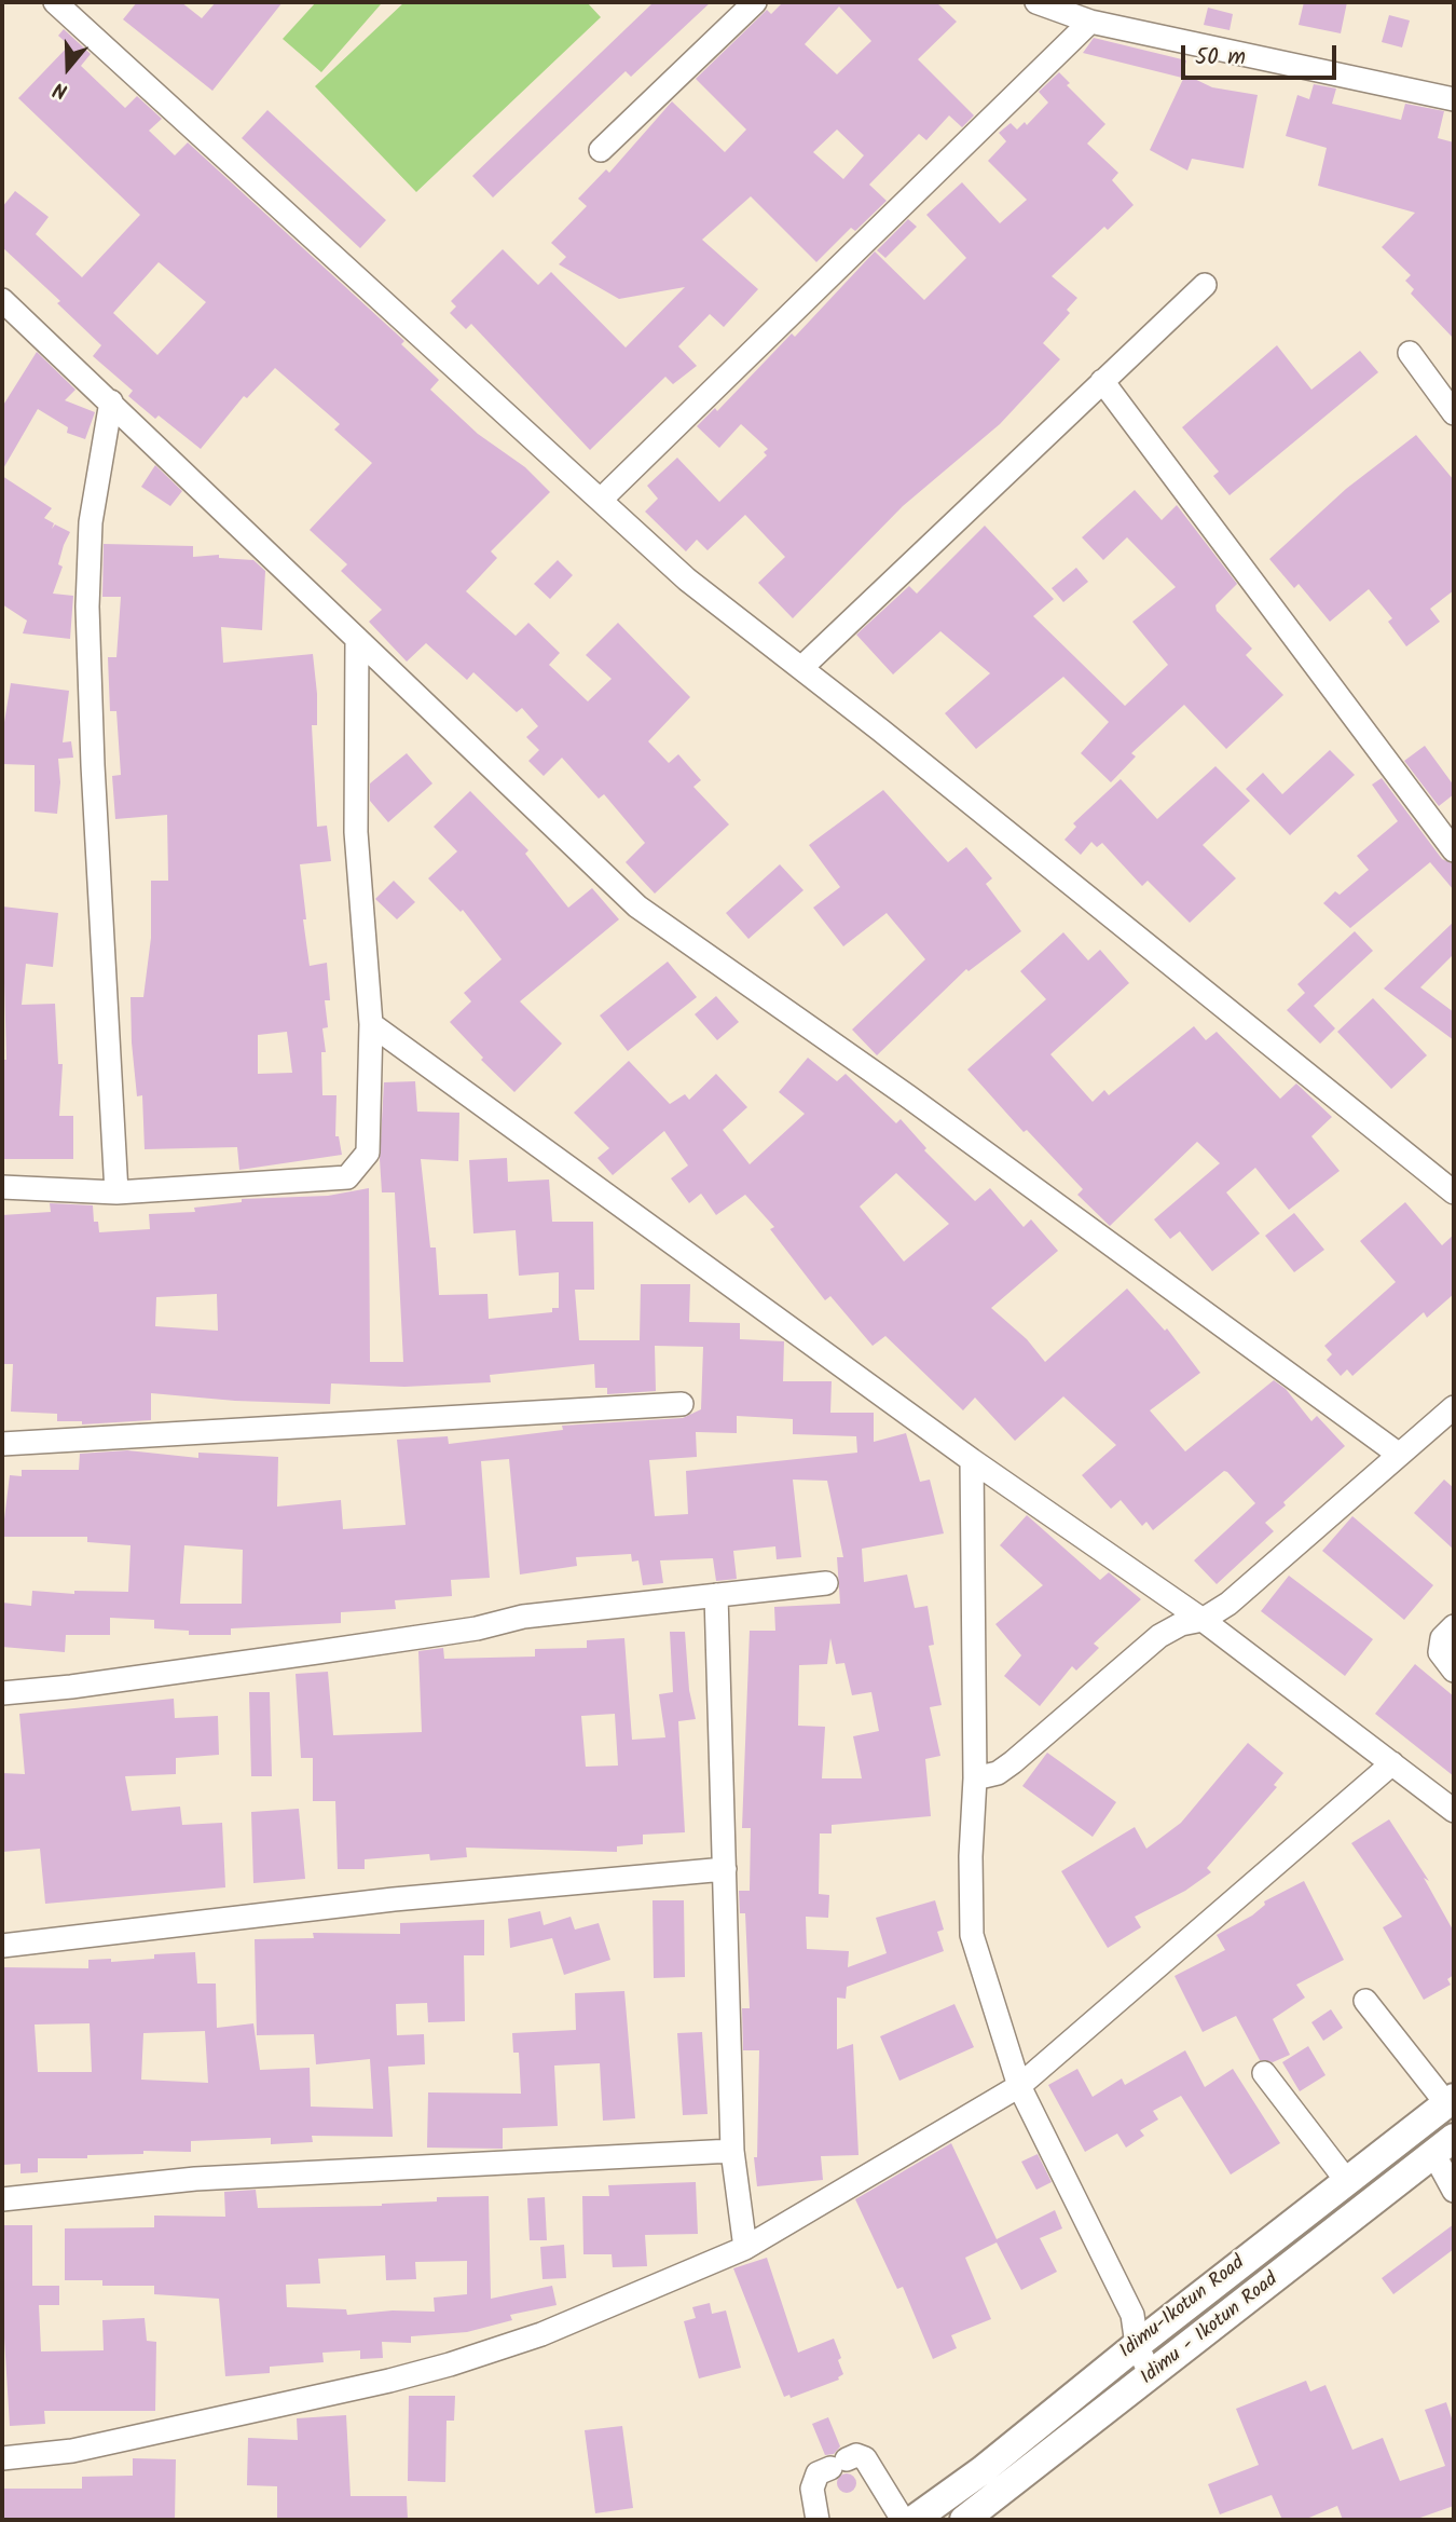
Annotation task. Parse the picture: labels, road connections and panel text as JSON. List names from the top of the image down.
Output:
{
  "streets": {
    "main road": ["Idimu-Ikotun Road", "Idimu - Ikotun Road"]
  },
  "scale_bar": "50 m",
  "north": "bottom"
}
